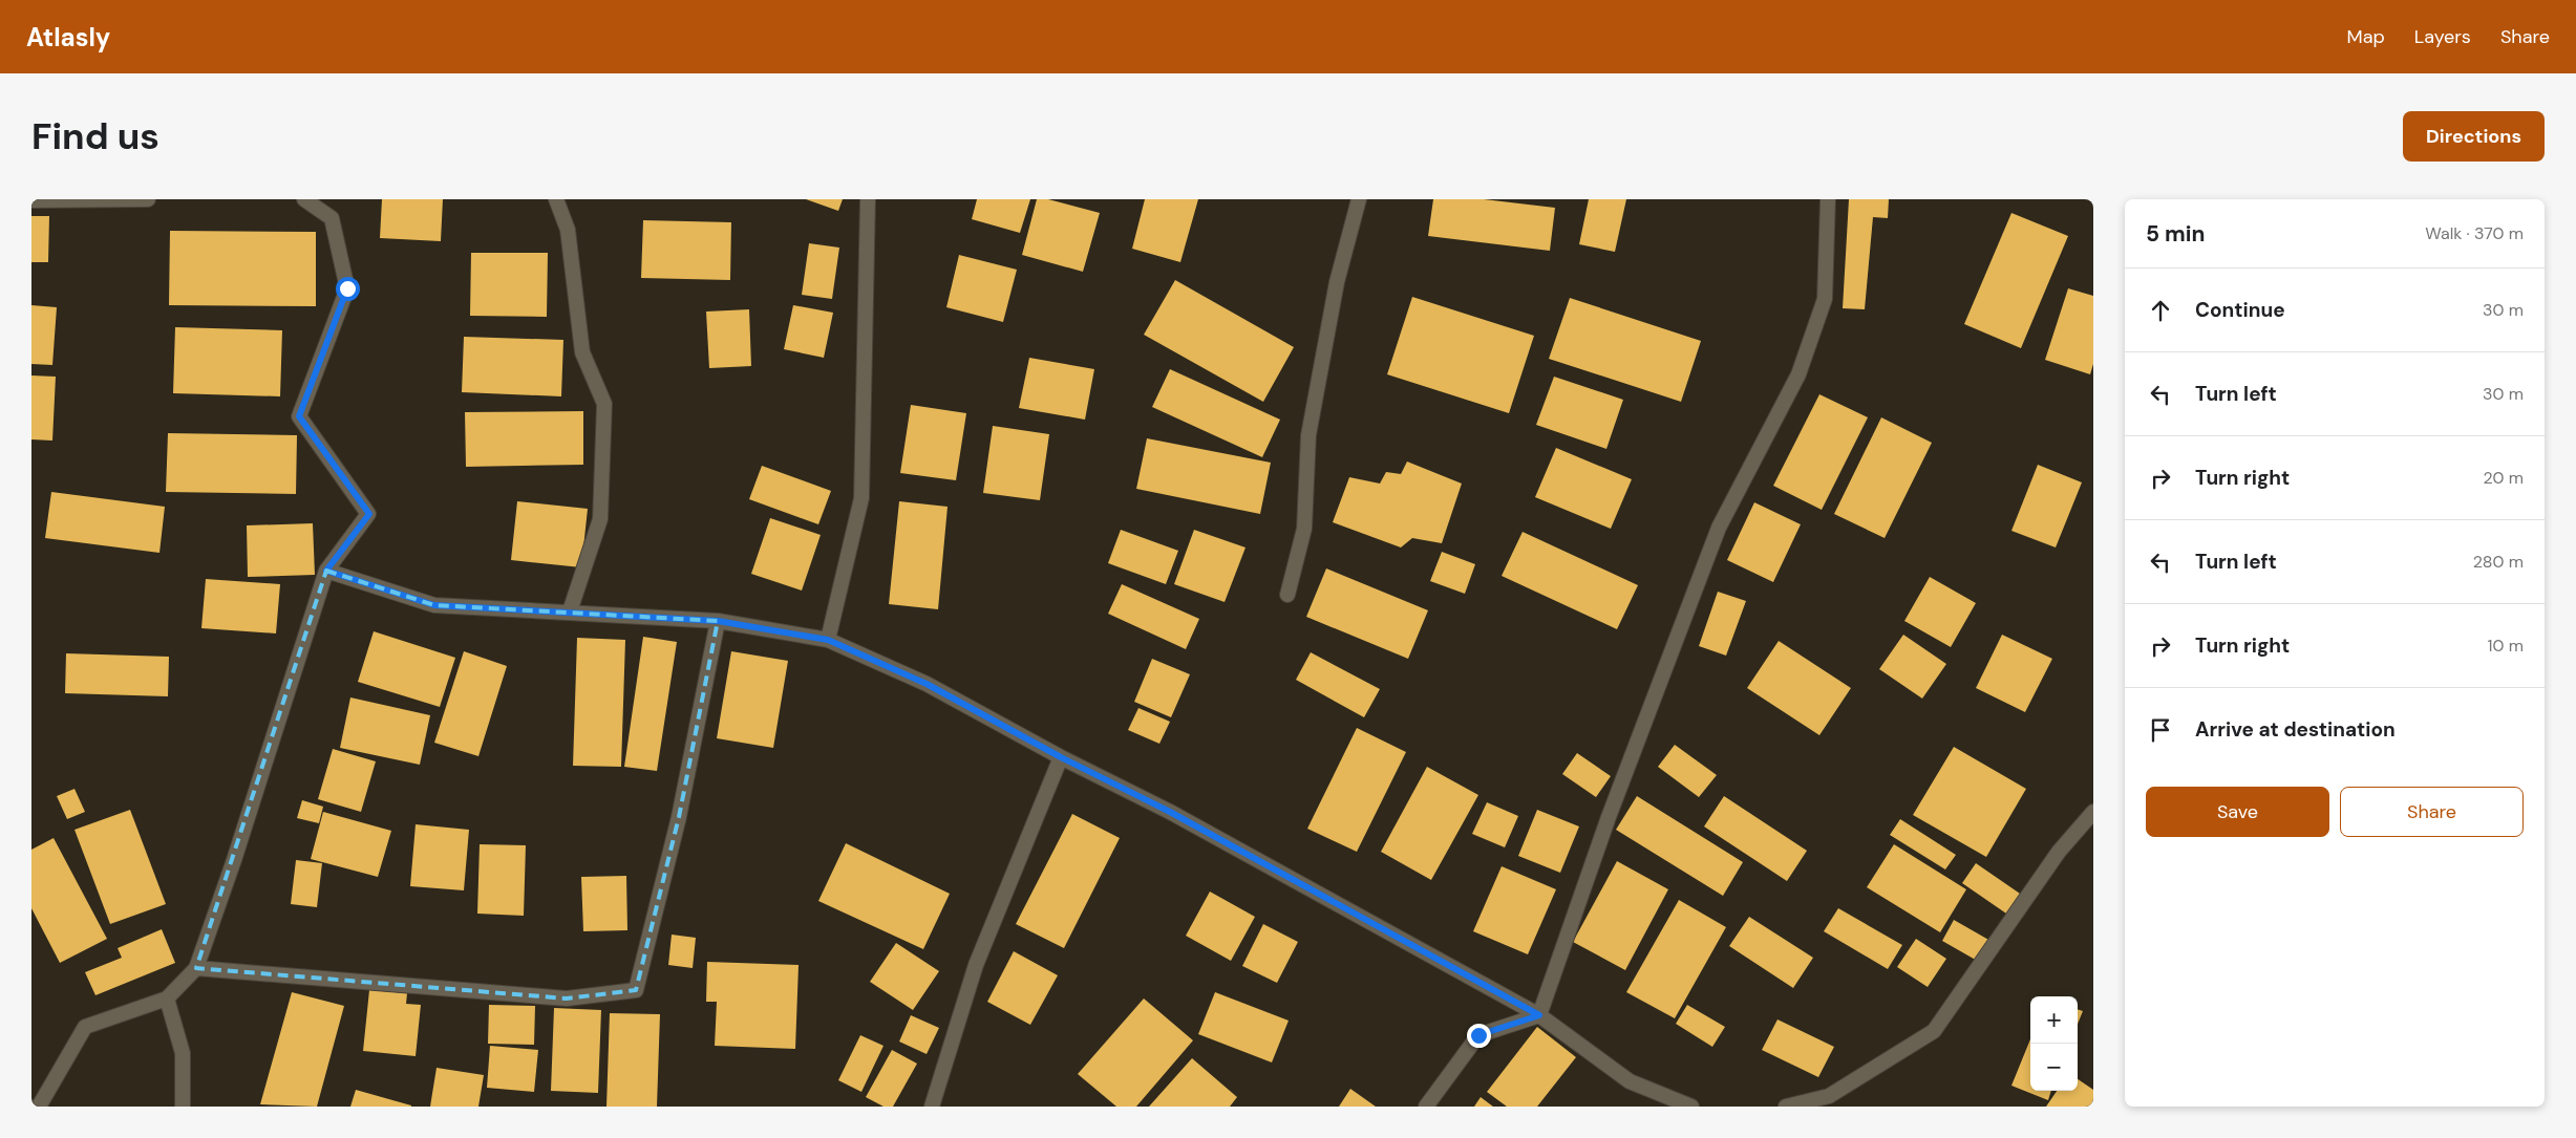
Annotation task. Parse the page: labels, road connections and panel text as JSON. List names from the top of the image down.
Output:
{
  "page": {
    "header": "Atlasly",
    "nav": ["Map", "Layers", "Share"],
    "buttons": [
      "Directions",
      ["Save", "Share"]
    ],
    "title": "Find us",
    "heading": ["5 min", "Walk · 370 m"],
    "list": [
      ["Continue", "30 m"],
      ["Turn left", "30 m"],
      ["Turn right", "20 m"],
      ["Turn left", "280 m"],
      ["Turn right", "10 m"],
      "Arrive at destination"
    ],
    "map_buttons": ["+", "−"]
  }
}
